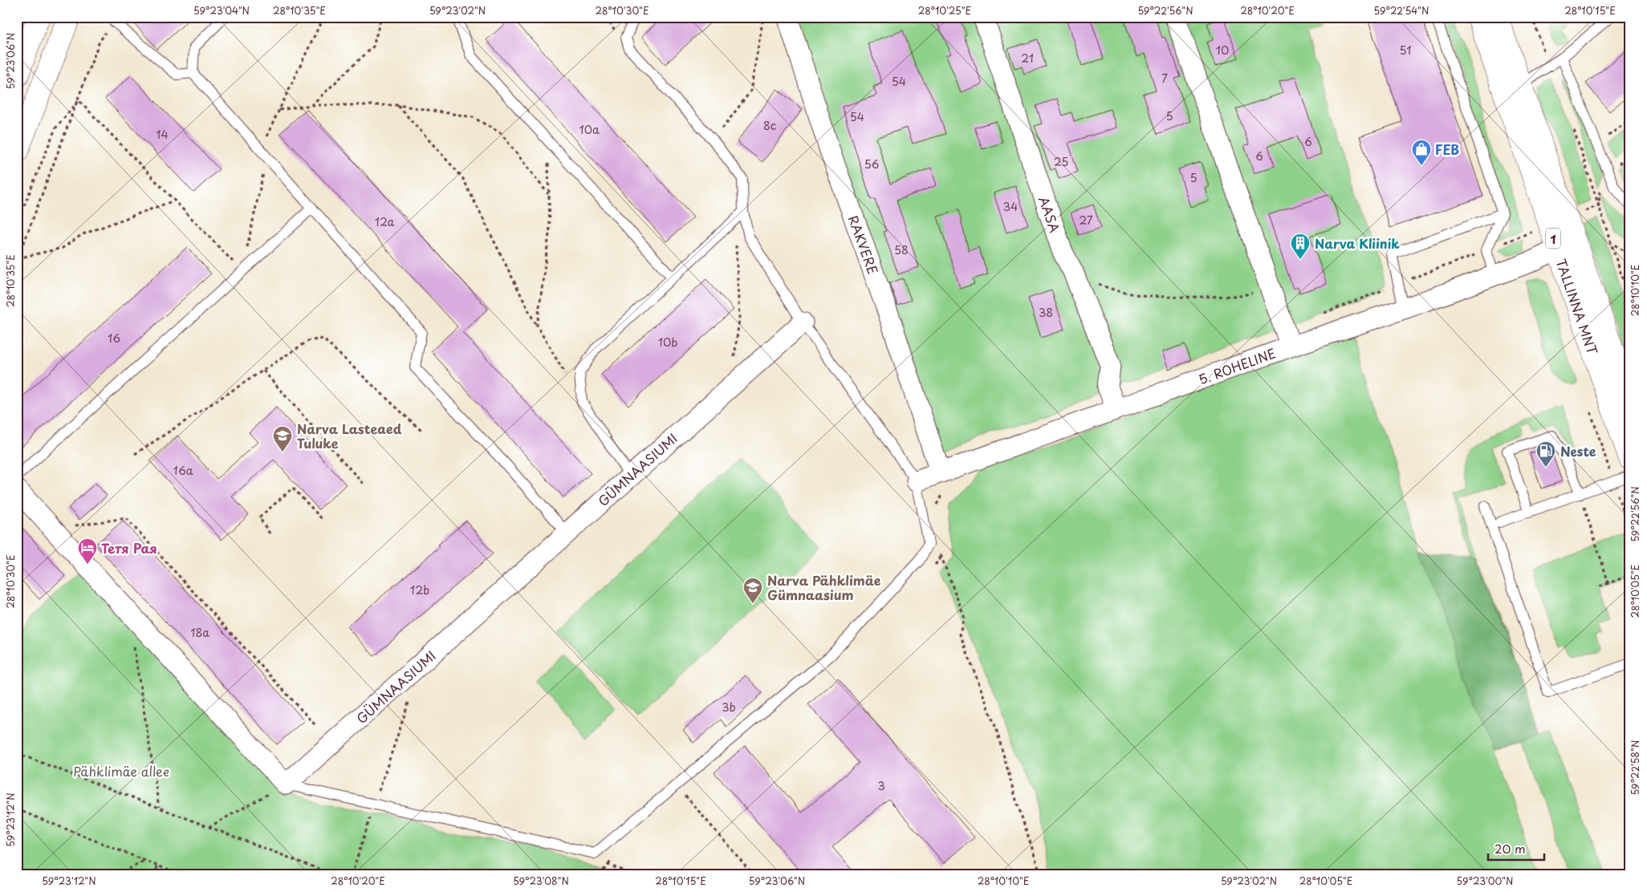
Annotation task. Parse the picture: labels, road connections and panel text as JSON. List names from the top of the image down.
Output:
{
  "streets": {
    "main road": ["1", "TALLINNA MNT"],
    "street": [
      "AASA",
      "RAKVERE",
      "5. ROHELINE",
      "GÜMNAASIUMI"
    ]
  },
  "crossings": [
    ["AASA", "5. ROHELINE"],
    ["RAKVERE", "5. ROHELINE"],
    ["TALLINNA MNT", "5. ROHELINE"]
  ],
  "parks": ["Pähklimäe allee"],
  "places": {
    "shop": ["FEB"],
    "building": ["Narva Kliinik"],
    "school or university": ["Narva Lasteaed Tuluke", "Narva Pähklimäe Gümnaasium"],
    "fuel station": ["Neste"],
    "hotel": ["Тетя Рая"]
  },
  "house_numbers": [
    "10",
    "51",
    "21",
    "7",
    "54",
    "5",
    "54",
    "8c",
    "10a",
    "14",
    "6",
    "6",
    "25",
    "56",
    "5",
    "34",
    "27",
    "12a",
    "58",
    "38",
    "16",
    "10b",
    "16a",
    "12b",
    "18a",
    "3b",
    "3"
  ],
  "scale_bar": "20 m",
  "coordinates": [
    "59°23'04\"N",
    "28°10'35\"E",
    "59°23'02\"N",
    "28°10'30\"E",
    "28°10'25\"E",
    "59°22'56\"N",
    "28°10'20\"E",
    "59°22'54\"N",
    "28°10'15\"E",
    "59°23'06\"N",
    "28°10'10\"E",
    "28°10'05\"E",
    "59°22'58\"N",
    "59°23'12\"N",
    "59°23'08\"N",
    "59°23'00\"N"
  ]
}
